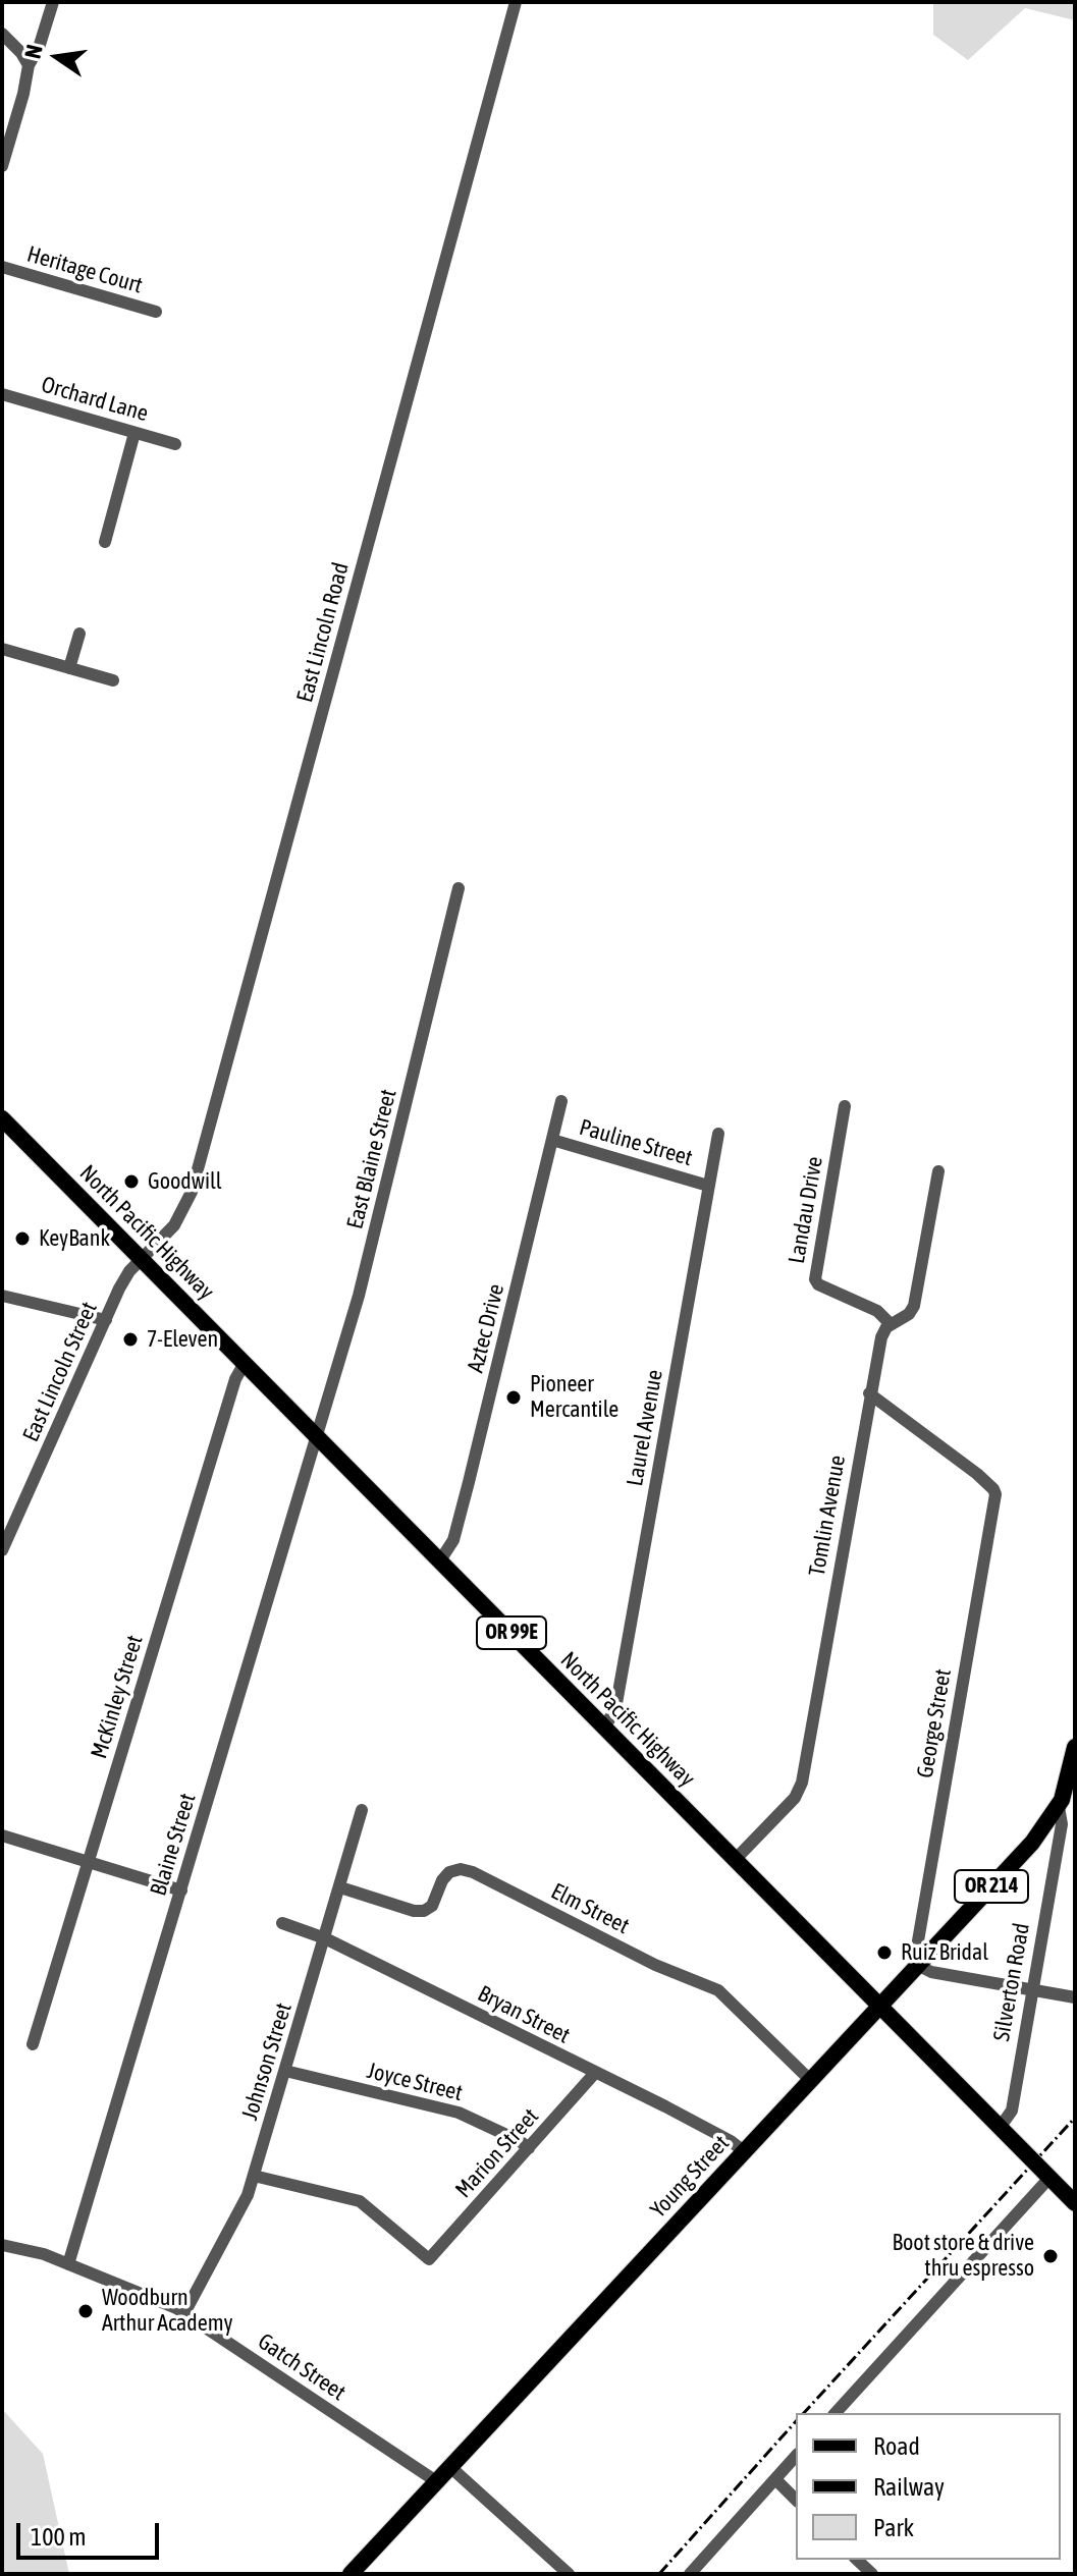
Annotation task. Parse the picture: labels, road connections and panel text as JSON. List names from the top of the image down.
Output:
{
  "streets": {
    "main road": [
      "North Pacific Highway",
      "OR 99E",
      "OR 214",
      "Silverton Road",
      "Young Street"
    ],
    "street": [
      "Heritage Court",
      "Orchard Lane",
      "East Lincoln Road",
      "Pauline Street",
      "East Blaine Street",
      "Landau Drive",
      "Aztec Drive",
      "East Lincoln Street",
      "Laurel Avenue",
      "Tomlin Avenue",
      "McKinley Street",
      "George Street",
      "Blaine Street",
      "Elm Street",
      "Bryan Street",
      "Johnson Street",
      "Joyce Street",
      "Marion Street",
      "Gatch Street"
    ]
  },
  "crossings": [
    ["East Lincoln Road", "North Pacific Highway"],
    ["East Lincoln Road", "East Lincoln Street"],
    ["Pauline Street", "Aztec Drive"],
    ["Pauline Street", "Laurel Avenue"],
    ["East Blaine Street", "North Pacific Highway"],
    ["East Blaine Street", "Blaine Street"],
    ["Landau Drive", "Tomlin Avenue"],
    ["North Pacific Highway", "Aztec Drive"],
    ["North Pacific Highway", "East Lincoln Street"],
    ["North Pacific Highway", "Laurel Avenue"],
    ["North Pacific Highway", "Tomlin Avenue"],
    ["North Pacific Highway", "OR 99E"],
    ["North Pacific Highway", "McKinley Street"],
    ["North Pacific Highway", "Blaine Street"],
    ["North Pacific Highway", "Silverton Road"],
    ["North Pacific Highway", "Young Street"],
    ["Tomlin Avenue", "George Street"],
    ["George Street", "Young Street"],
    ["Blaine Street", "Gatch Street"],
    ["Elm Street", "Johnson Street"],
    ["Elm Street", "Young Street"],
    ["Silverton Road", "Young Street"],
    ["Bryan Street", "Johnson Street"],
    ["Bryan Street", "Marion Street"],
    ["Bryan Street", "Young Street"],
    ["Johnson Street", "Joyce Street"],
    ["Johnson Street", "Marion Street"],
    ["Johnson Street", "Gatch Street"],
    ["Joyce Street", "Marion Street"],
    ["Young Street", "Gatch Street"]
  ],
  "places": [
    "Goodwill",
    "KeyBank",
    "7-Eleven",
    "Pioneer Mercantile",
    "Ruiz Bridal",
    "Boot store & drive thru espresso",
    "Woodburn Arthur Academy"
  ],
  "legend": ["Road", "Railway", "Park"],
  "scale_bar": "100 m",
  "north": "left"
}
